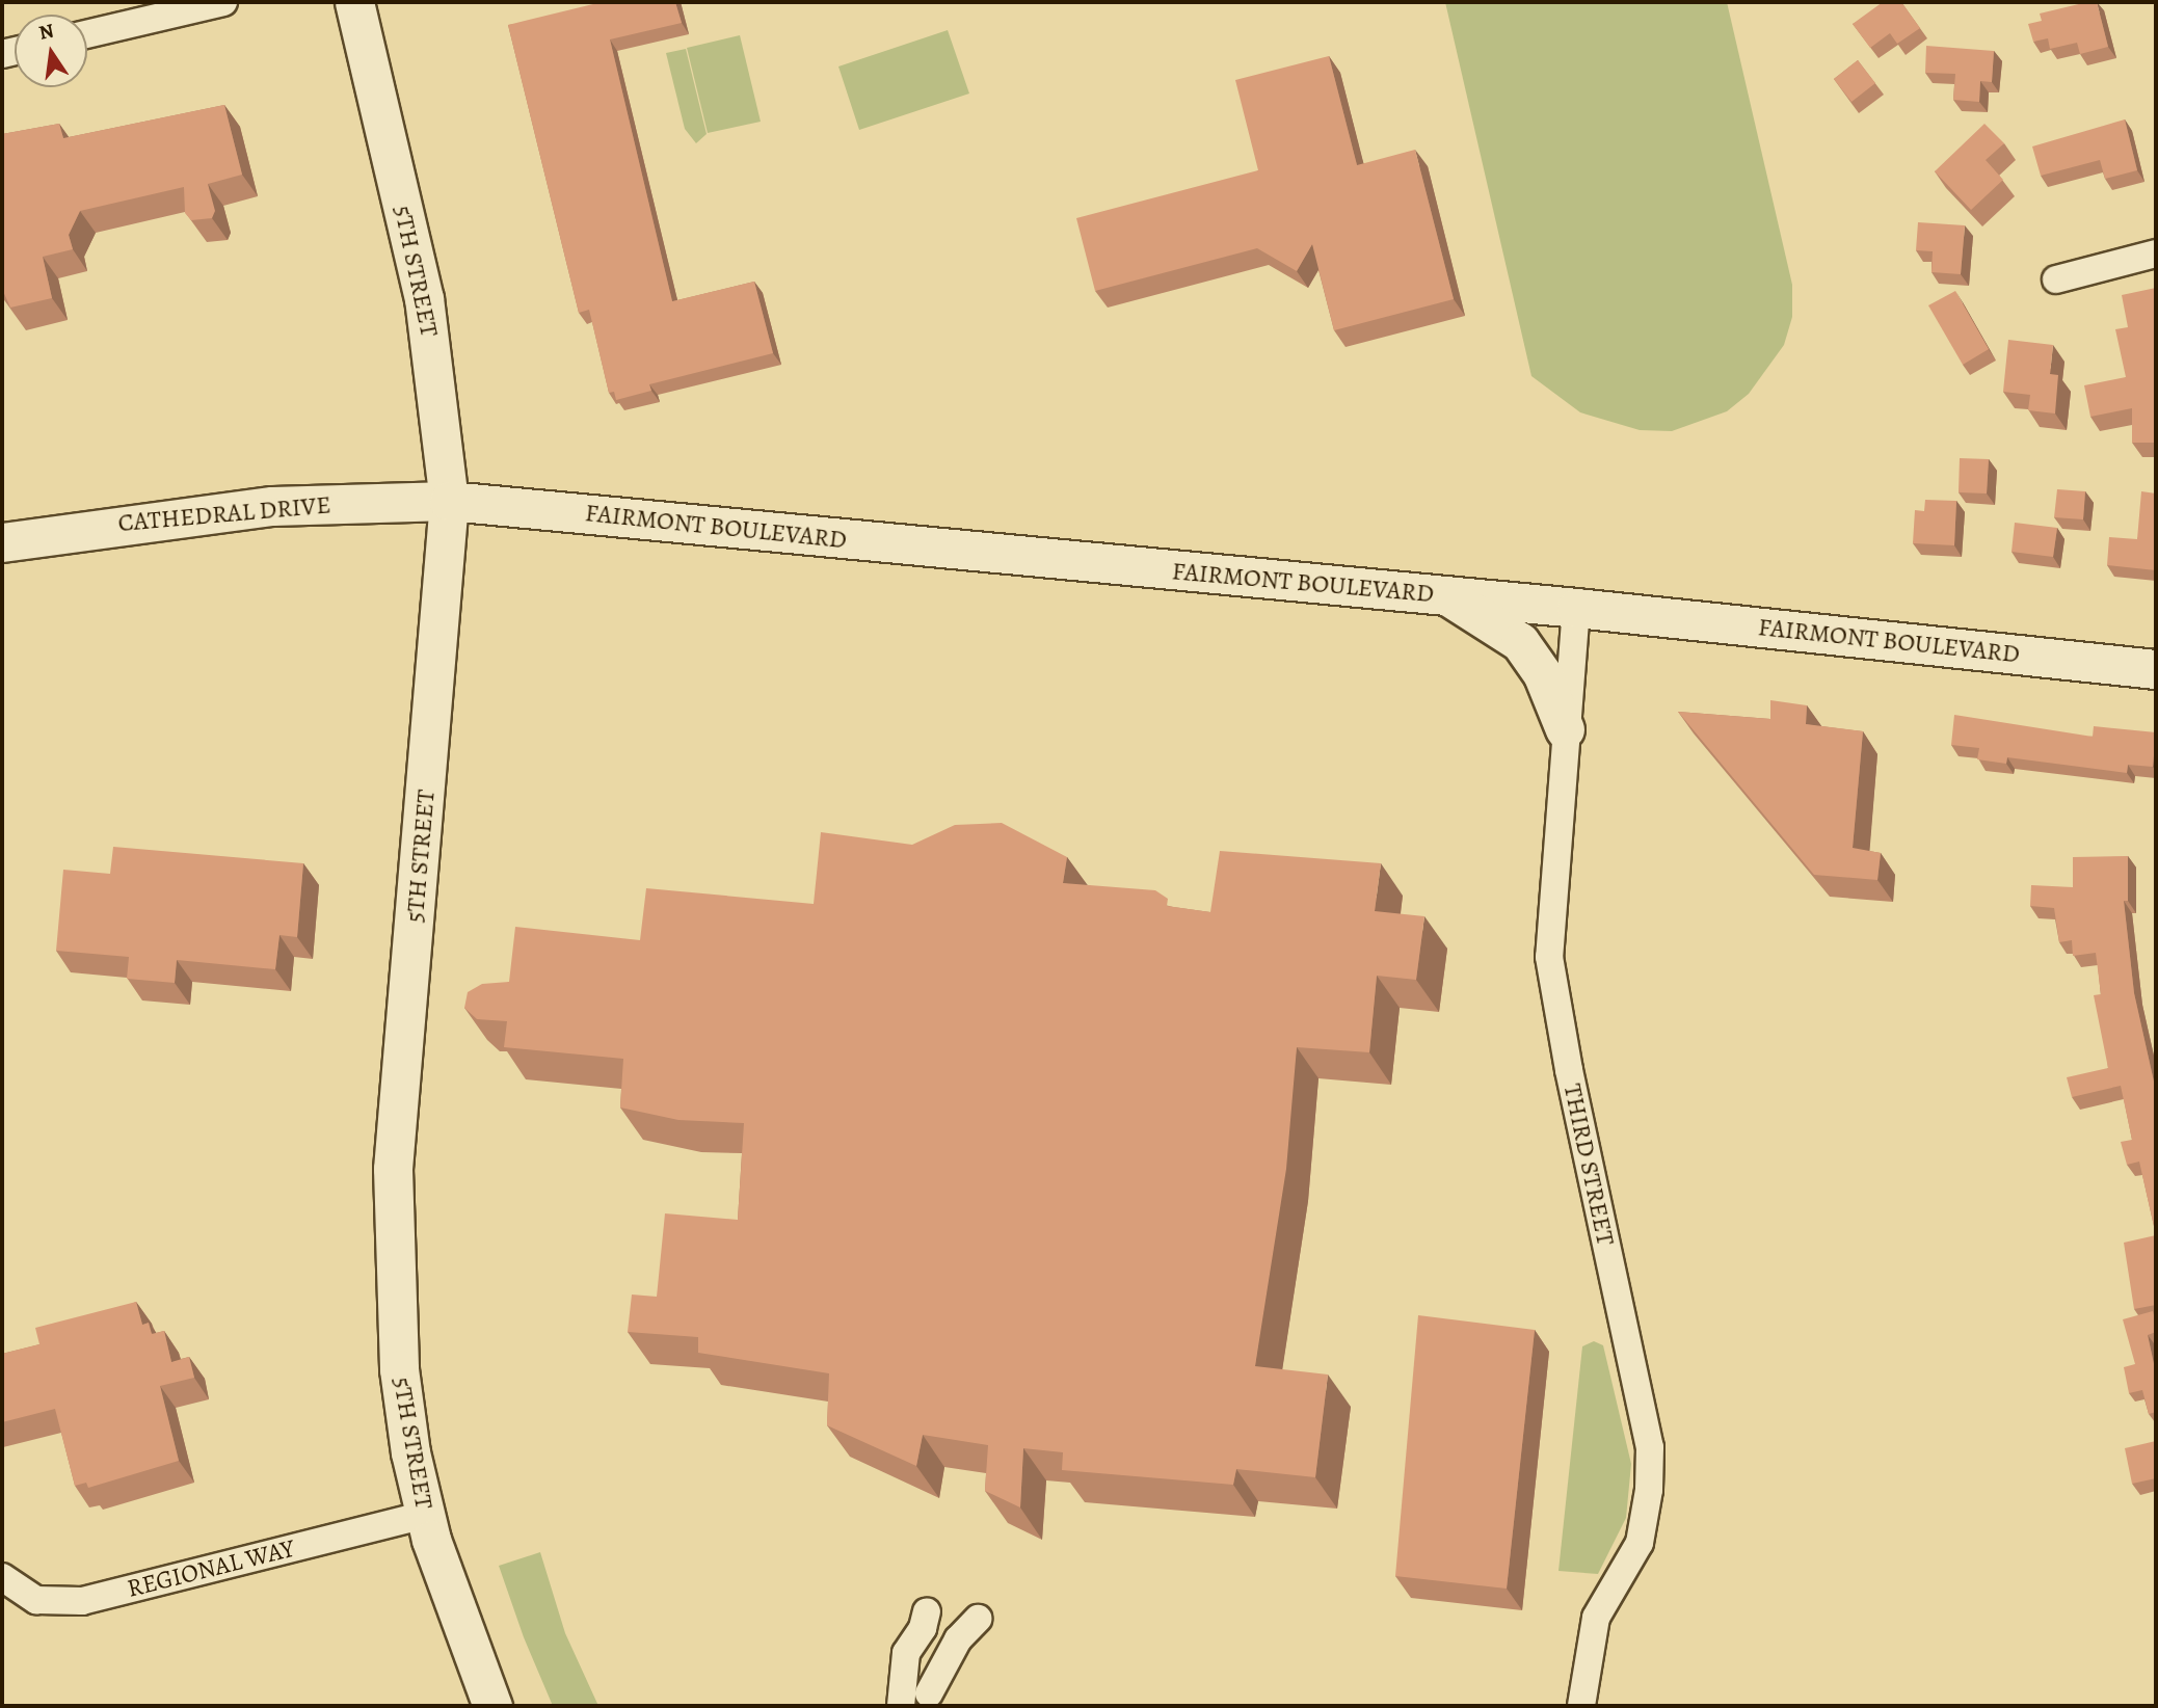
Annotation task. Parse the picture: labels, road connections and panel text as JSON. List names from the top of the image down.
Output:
{
  "streets": {
    "main road": ["5TH STREET", "CATHEDRAL DRIVE", "FAIRMONT BOULEVARD"],
    "street": ["THIRD STREET", "REGIONAL WAY"]
  },
  "crossings": [
    ["5TH STREET", "CATHEDRAL DRIVE"],
    ["5TH STREET", "FAIRMONT BOULEVARD"],
    ["5TH STREET", "REGIONAL WAY"],
    ["CATHEDRAL DRIVE", "FAIRMONT BOULEVARD"],
    ["FAIRMONT BOULEVARD", "THIRD STREET"]
  ],
  "north": "top"
}
